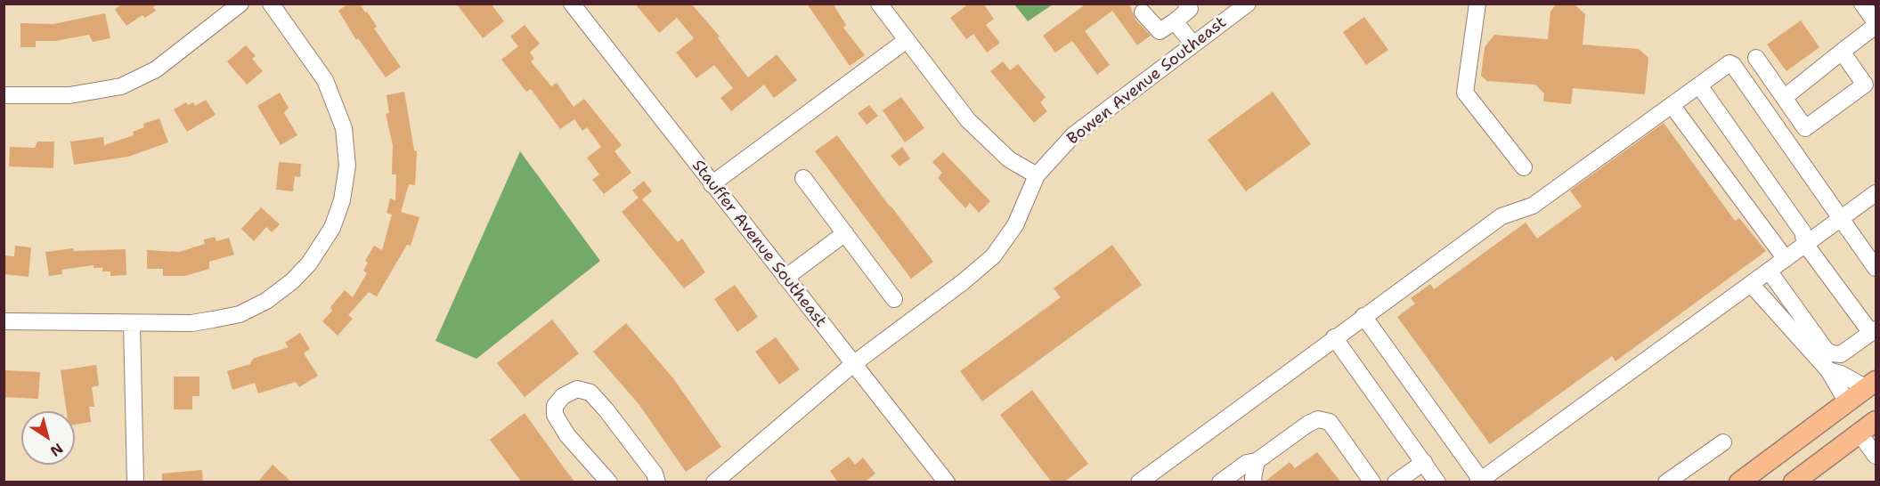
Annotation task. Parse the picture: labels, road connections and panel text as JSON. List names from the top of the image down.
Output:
{
  "streets": {
    "street": ["Bowen Avenue Southeast", "Stauffer Avenue Southeast"]
  },
  "crossings": [
    ["Bowen Avenue Southeast", "Stauffer Avenue Southeast"]
  ],
  "north": "bottom right"
}
